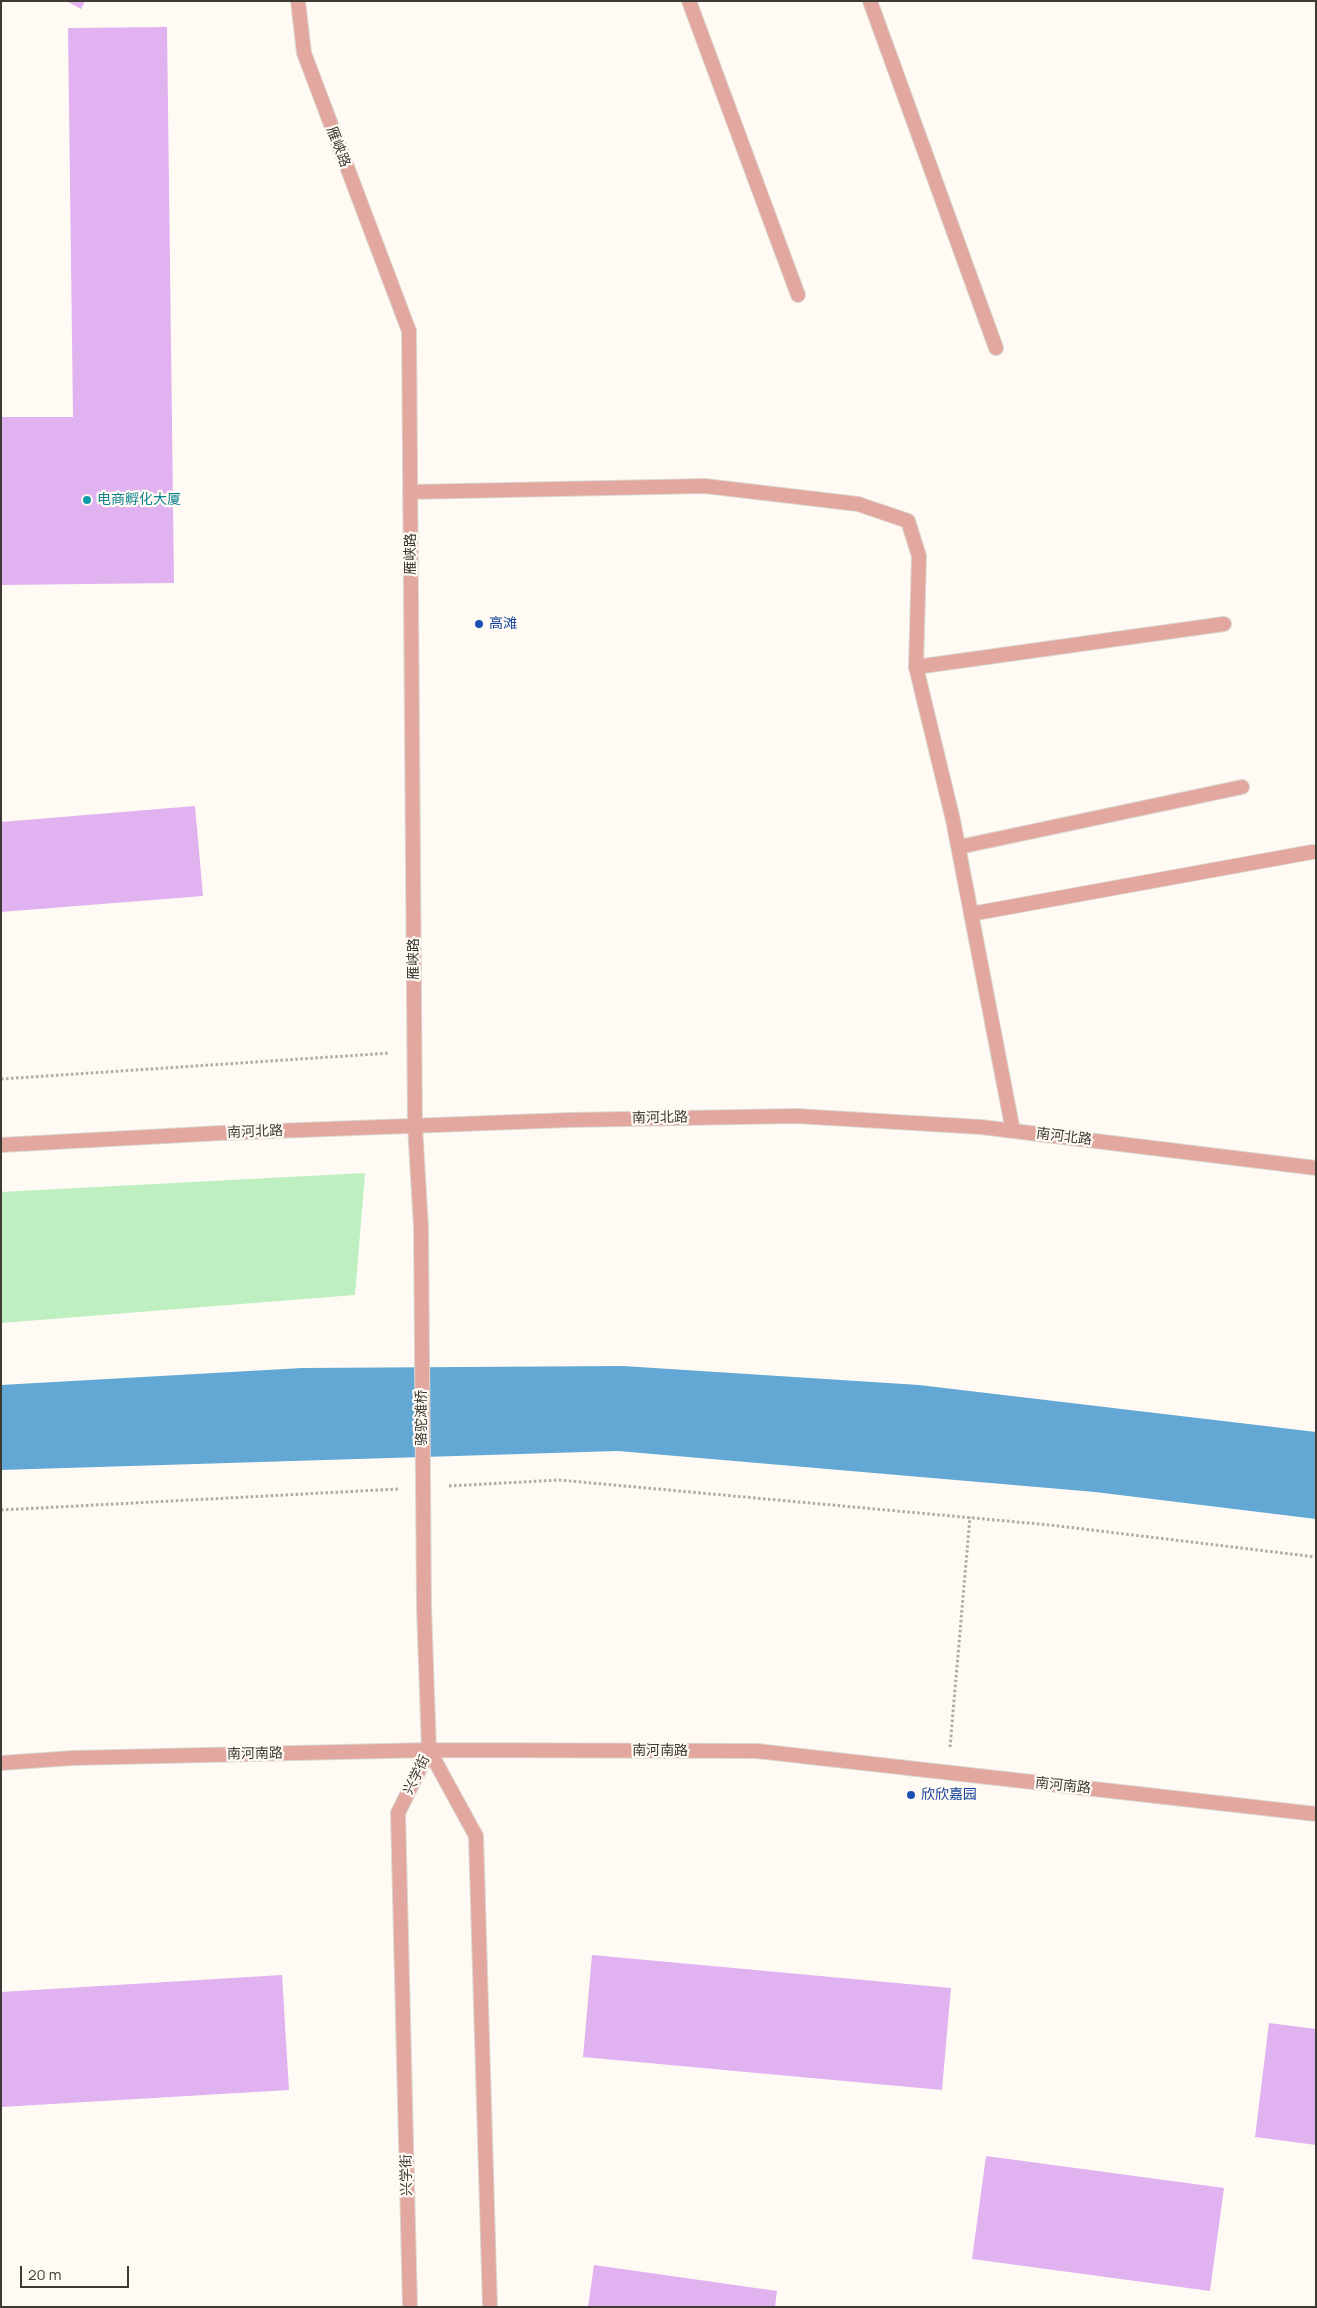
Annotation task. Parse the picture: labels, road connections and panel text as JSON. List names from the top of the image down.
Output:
{
  "streets": {
    "street": [
      "雁峡路",
      "南河北路",
      "骆驼滩桥",
      "南河南路",
      "兴学街"
    ]
  },
  "crossings": [
    ["雁峡路", "南河北路"],
    ["雁峡路", "骆驼滩桥"],
    ["南河北路", "骆驼滩桥"],
    ["骆驼滩桥", "南河南路"],
    ["骆驼滩桥", "兴学街"],
    ["南河南路", "兴学街"]
  ],
  "places": ["电商孵化大厦", "高滩", "欣欣嘉园"],
  "scale_bar": "20 m"
}
